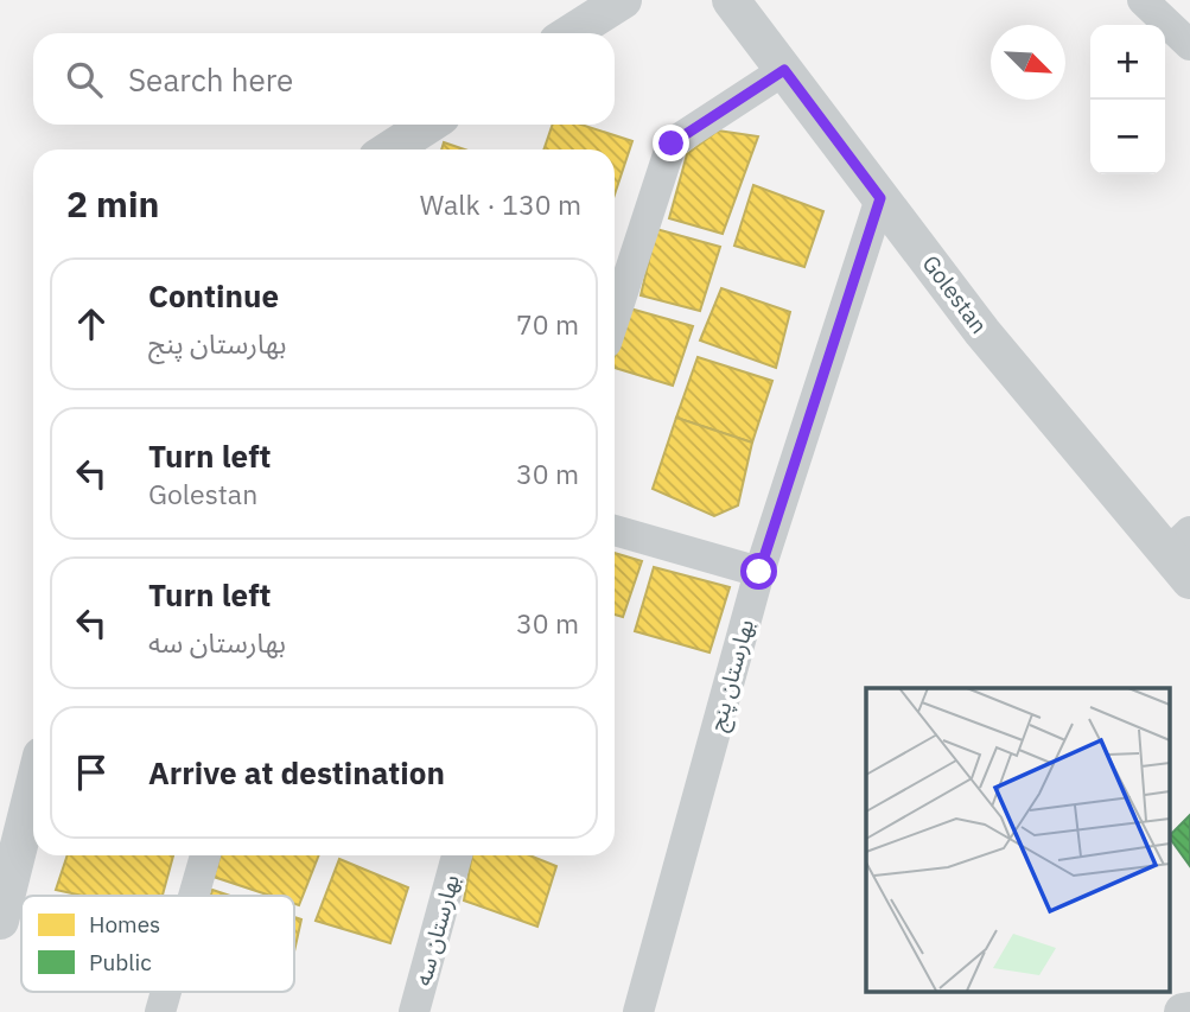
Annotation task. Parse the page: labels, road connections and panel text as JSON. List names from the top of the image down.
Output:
{
  "streets": {
    "street": ["Golestan", "بهارستان پنج", "بهارستان سه"]
  },
  "crossings": [
    ["Golestan", "بهارستان پنج"]
  ],
  "legend": ["Homes", "Public"],
  "north": "bottom right",
  "page": {
    "map_buttons": ["+", "−"],
    "search": "Search here",
    "heading": ["2 min", "Walk · 130 m"],
    "list": [
      ["Continue", "بهارستان پنج", "70 m"],
      ["Turn left", "Golestan", "30 m"],
      ["Turn left", "بهارستان سه", "30 m"],
      "Arrive at destination"
    ]
  }
}
